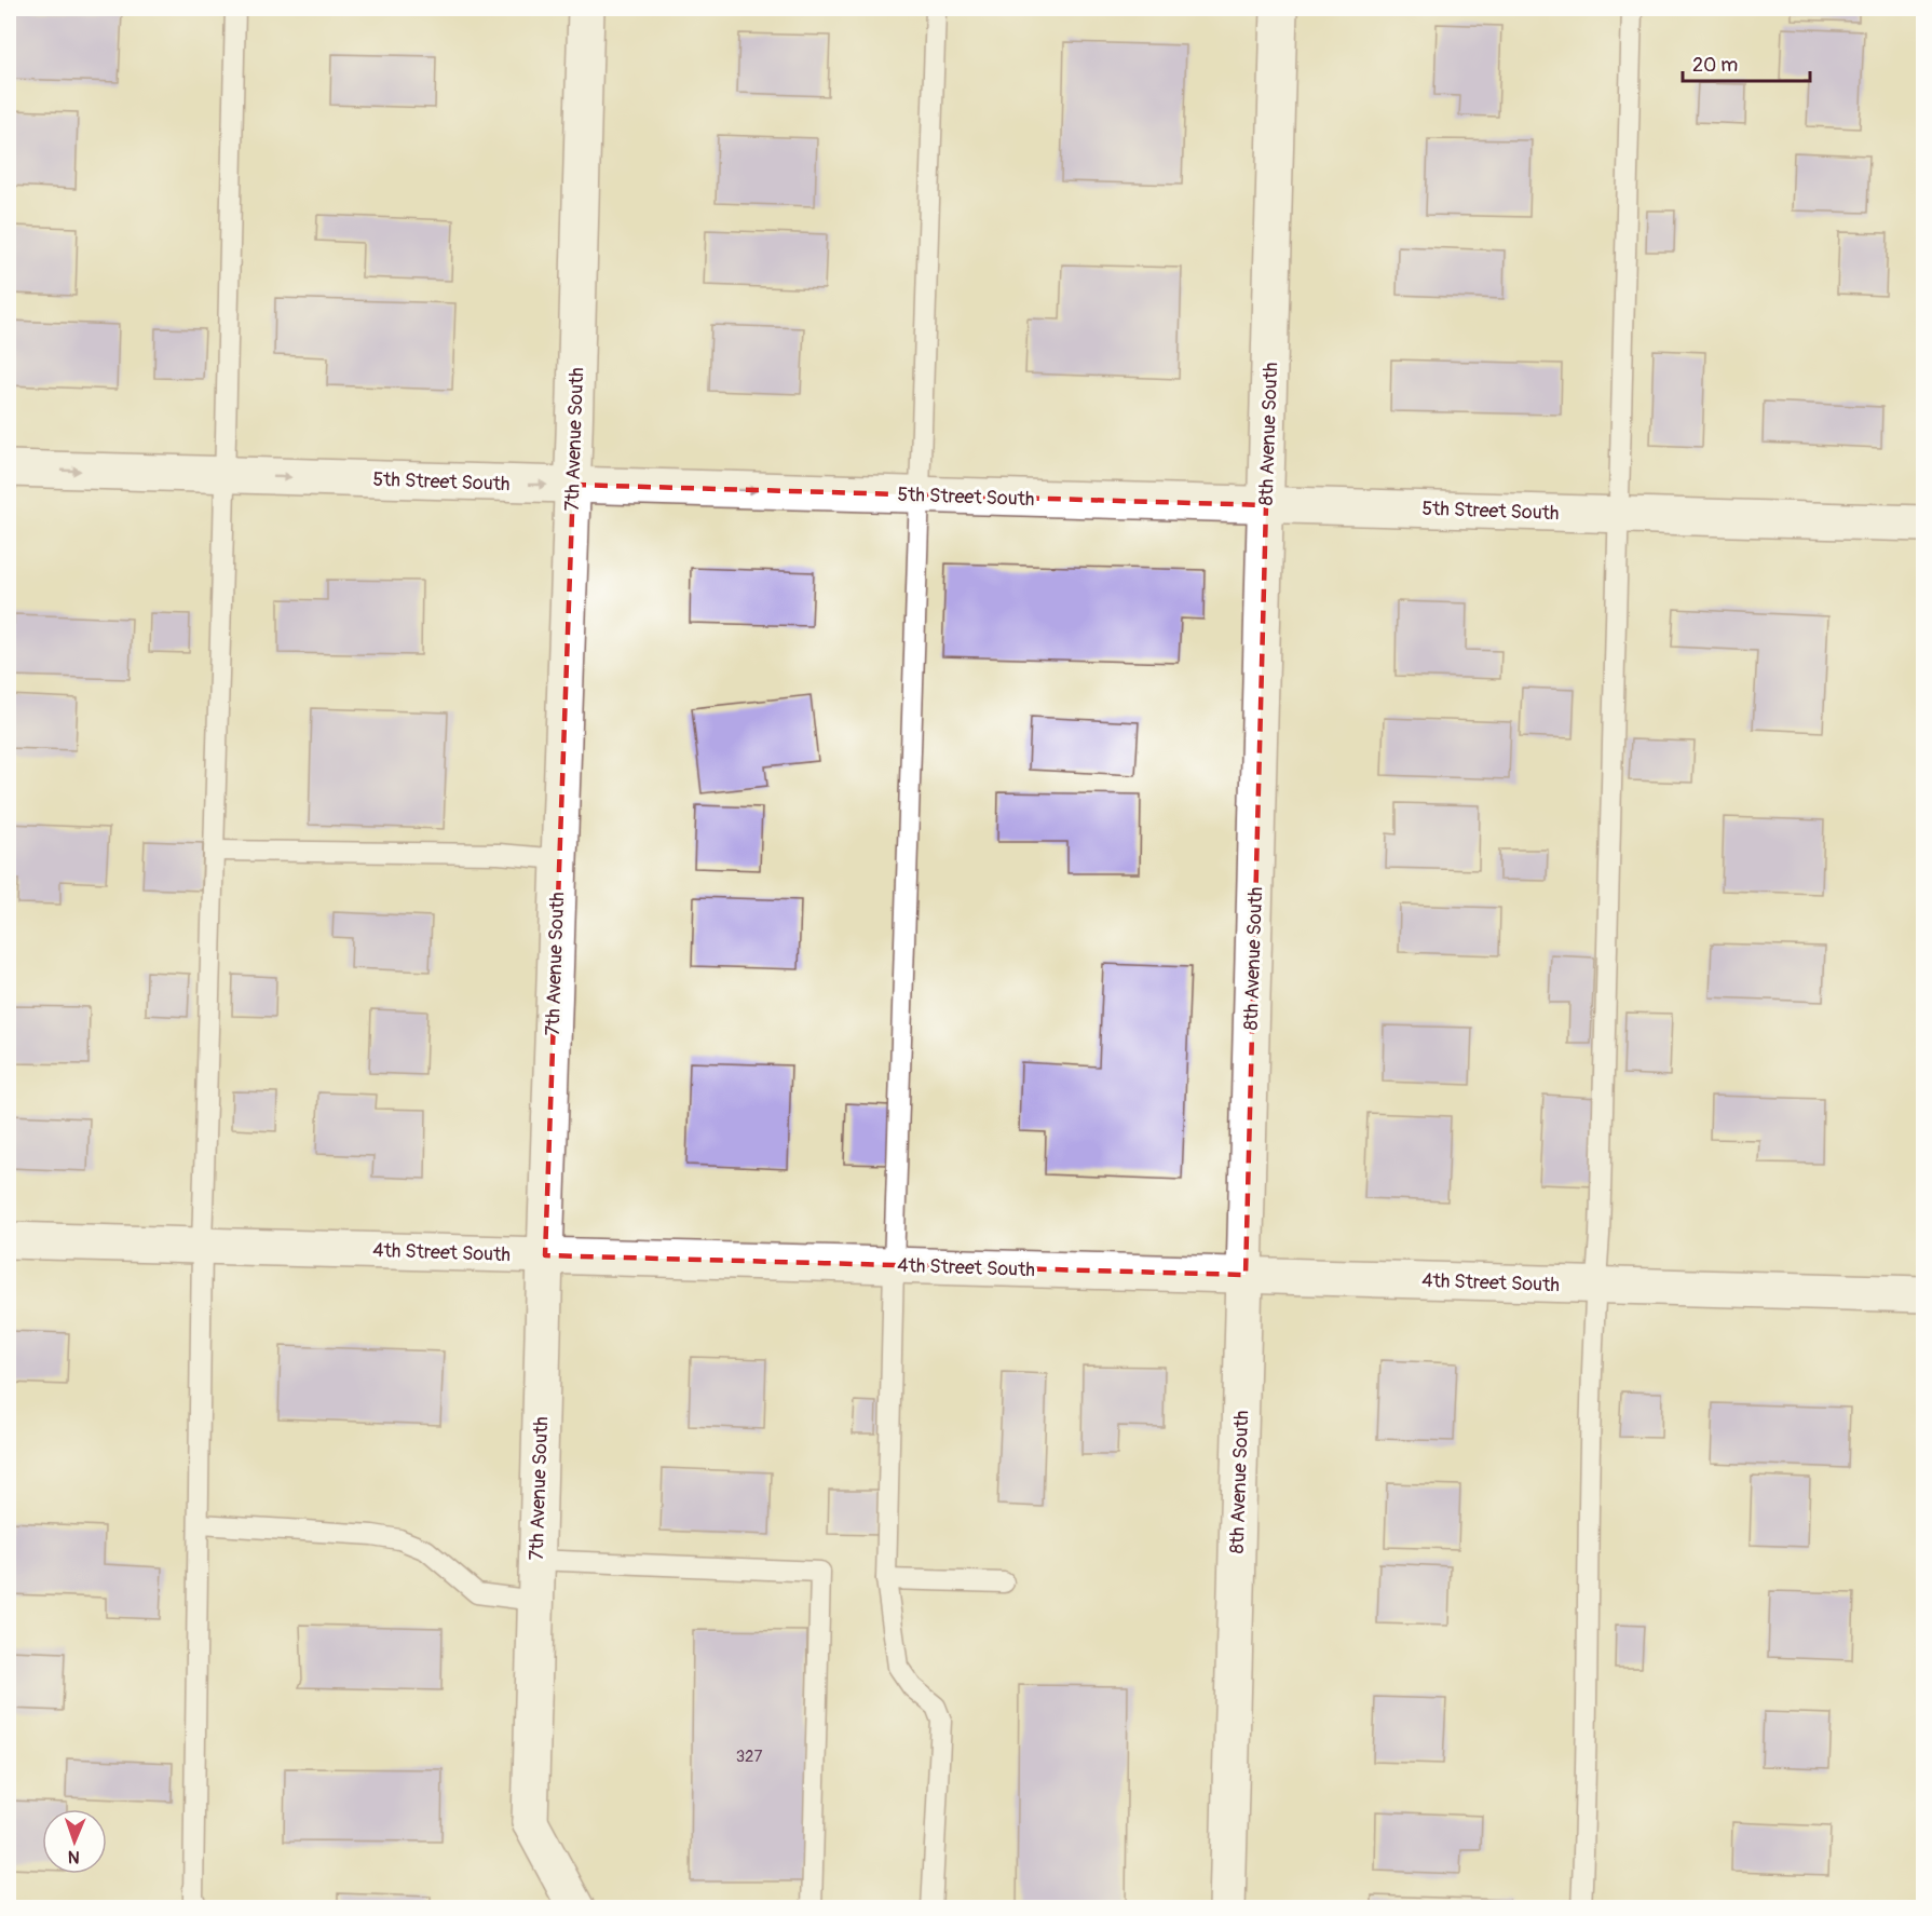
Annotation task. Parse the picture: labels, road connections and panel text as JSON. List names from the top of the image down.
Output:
{
  "streets": {
    "street": [
      "8th Avenue South",
      "7th Avenue South",
      "5th Street South",
      "4th Street South"
    ]
  },
  "crossings": [
    ["8th Avenue South", "5th Street South"],
    ["8th Avenue South", "4th Street South"],
    ["7th Avenue South", "5th Street South"],
    ["7th Avenue South", "4th Street South"]
  ],
  "one_way": ["5th Street South"],
  "house_numbers": ["327"],
  "scale_bar": "20 m",
  "north": "bottom"
}
